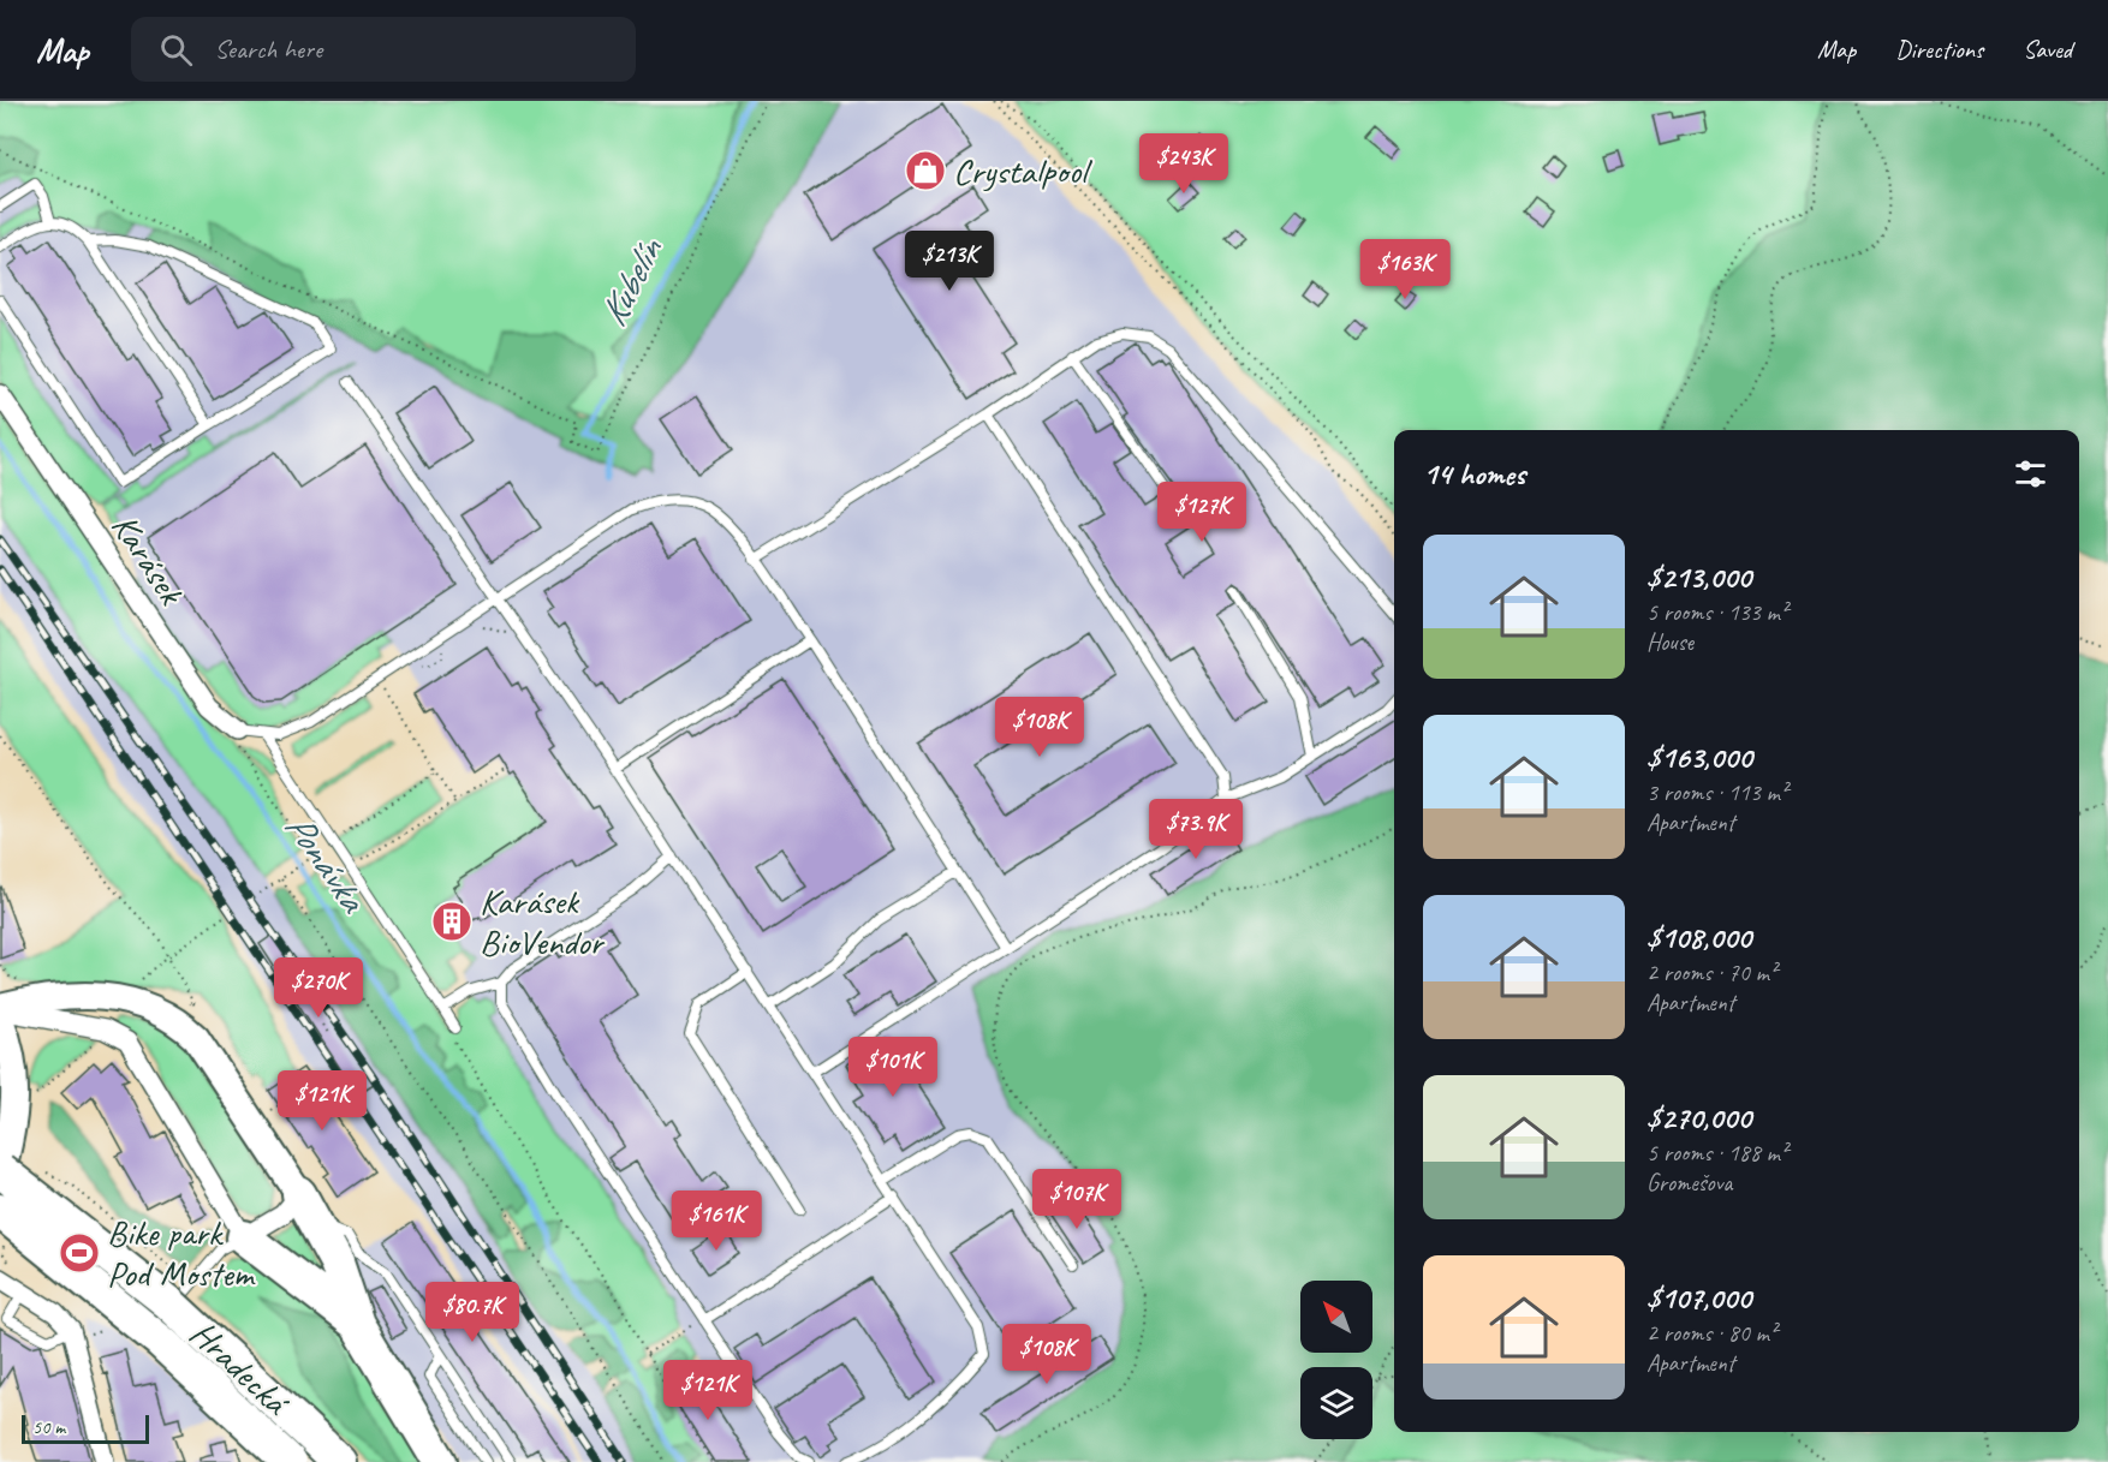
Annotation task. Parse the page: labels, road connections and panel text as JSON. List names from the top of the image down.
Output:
{
  "streets": {
    "highway": ["Hradecká"],
    "street": ["Karásek"]
  },
  "water": ["Kubelín", "Ponávka"],
  "places": {
    "shop": ["Crystalpool"],
    "building": ["Karásek BioVendor"],
    "sports": ["Bike park Pod Mostem"]
  },
  "scale_bar": "50 m",
  "north": "top left",
  "page": {
    "header": "Map",
    "search": "Search here",
    "nav": ["Map", "Directions", "Saved"],
    "price": [
      "$243K",
      "$213K",
      "$163K",
      "$127K",
      "$108K",
      "$73.9K",
      "$270K",
      "$101K",
      "$121K",
      "$107K",
      "$161K",
      "$80.7K",
      "$108K",
      "$121K"
    ],
    "heading": "14 homes",
    "list": [
      {
        "name": "$213,000",
        "note": "5 rooms · 133 m² · House"
      },
      {
        "name": "$163,000",
        "note": "3 rooms · 113 m² · Apartment"
      },
      {
        "name": "$108,000",
        "note": "2 rooms · 70 m² · Apartment"
      },
      {
        "name": "$270,000",
        "note": "5 rooms · 188 m² · Gromešova"
      },
      {
        "name": "$107,000",
        "note": "2 rooms · 80 m² · Apartment"
      }
    ],
    "scale": "50 m"
  }
}
